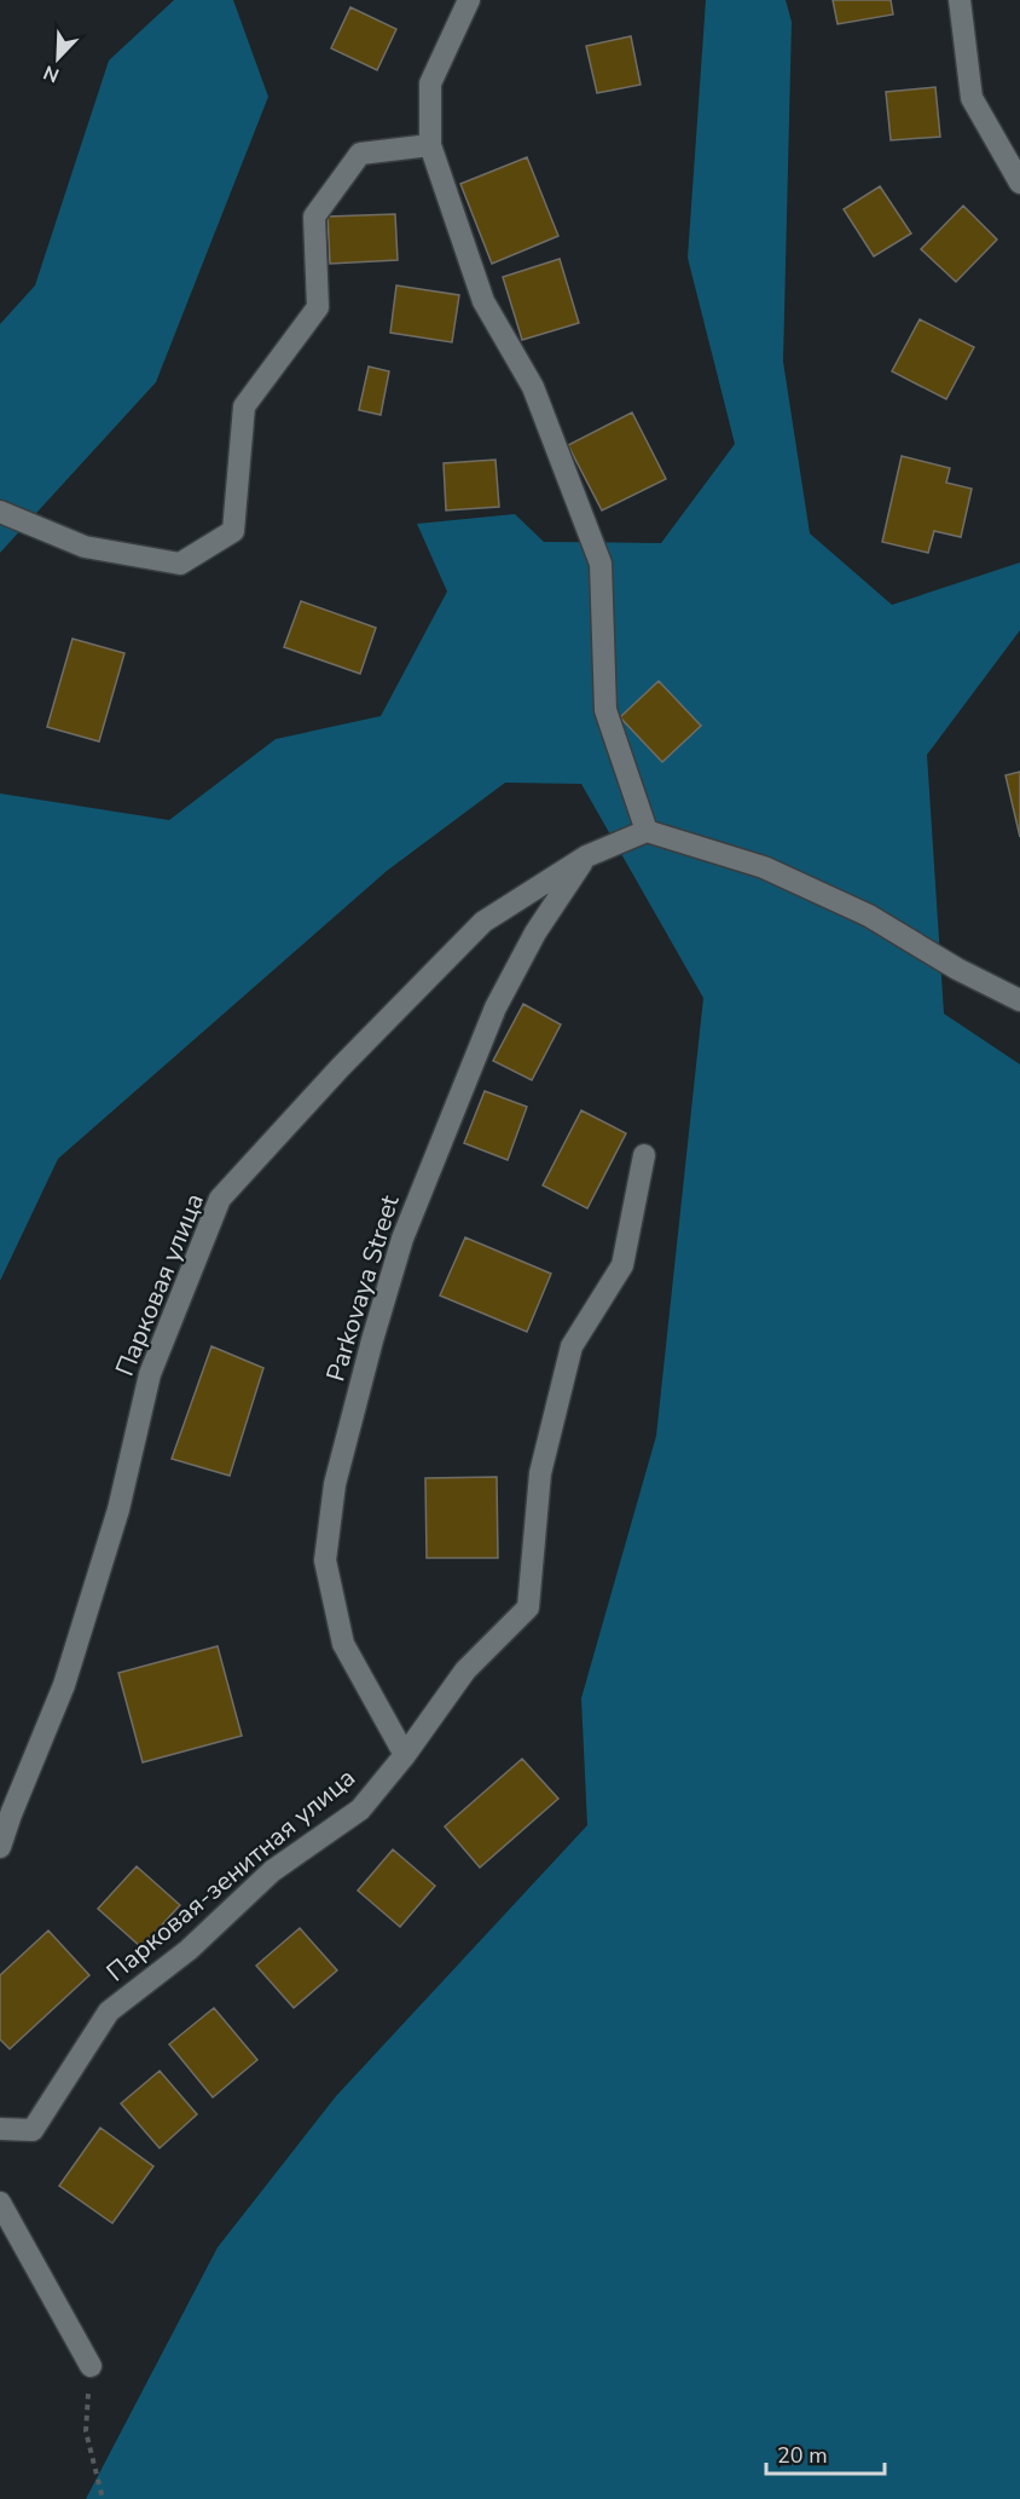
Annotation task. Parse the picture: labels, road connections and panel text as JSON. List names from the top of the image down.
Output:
{
  "streets": {
    "street": ["Парковая улица", "Parkovaya Street", "Парковая-зенитная улица"]
  },
  "crossings": [
    ["Парковая улица", "Parkovaya Street"],
    ["Parkovaya Street", "Парковая-зенитная улица"]
  ],
  "scale_bar": "20 m",
  "north": "bottom left"
}
